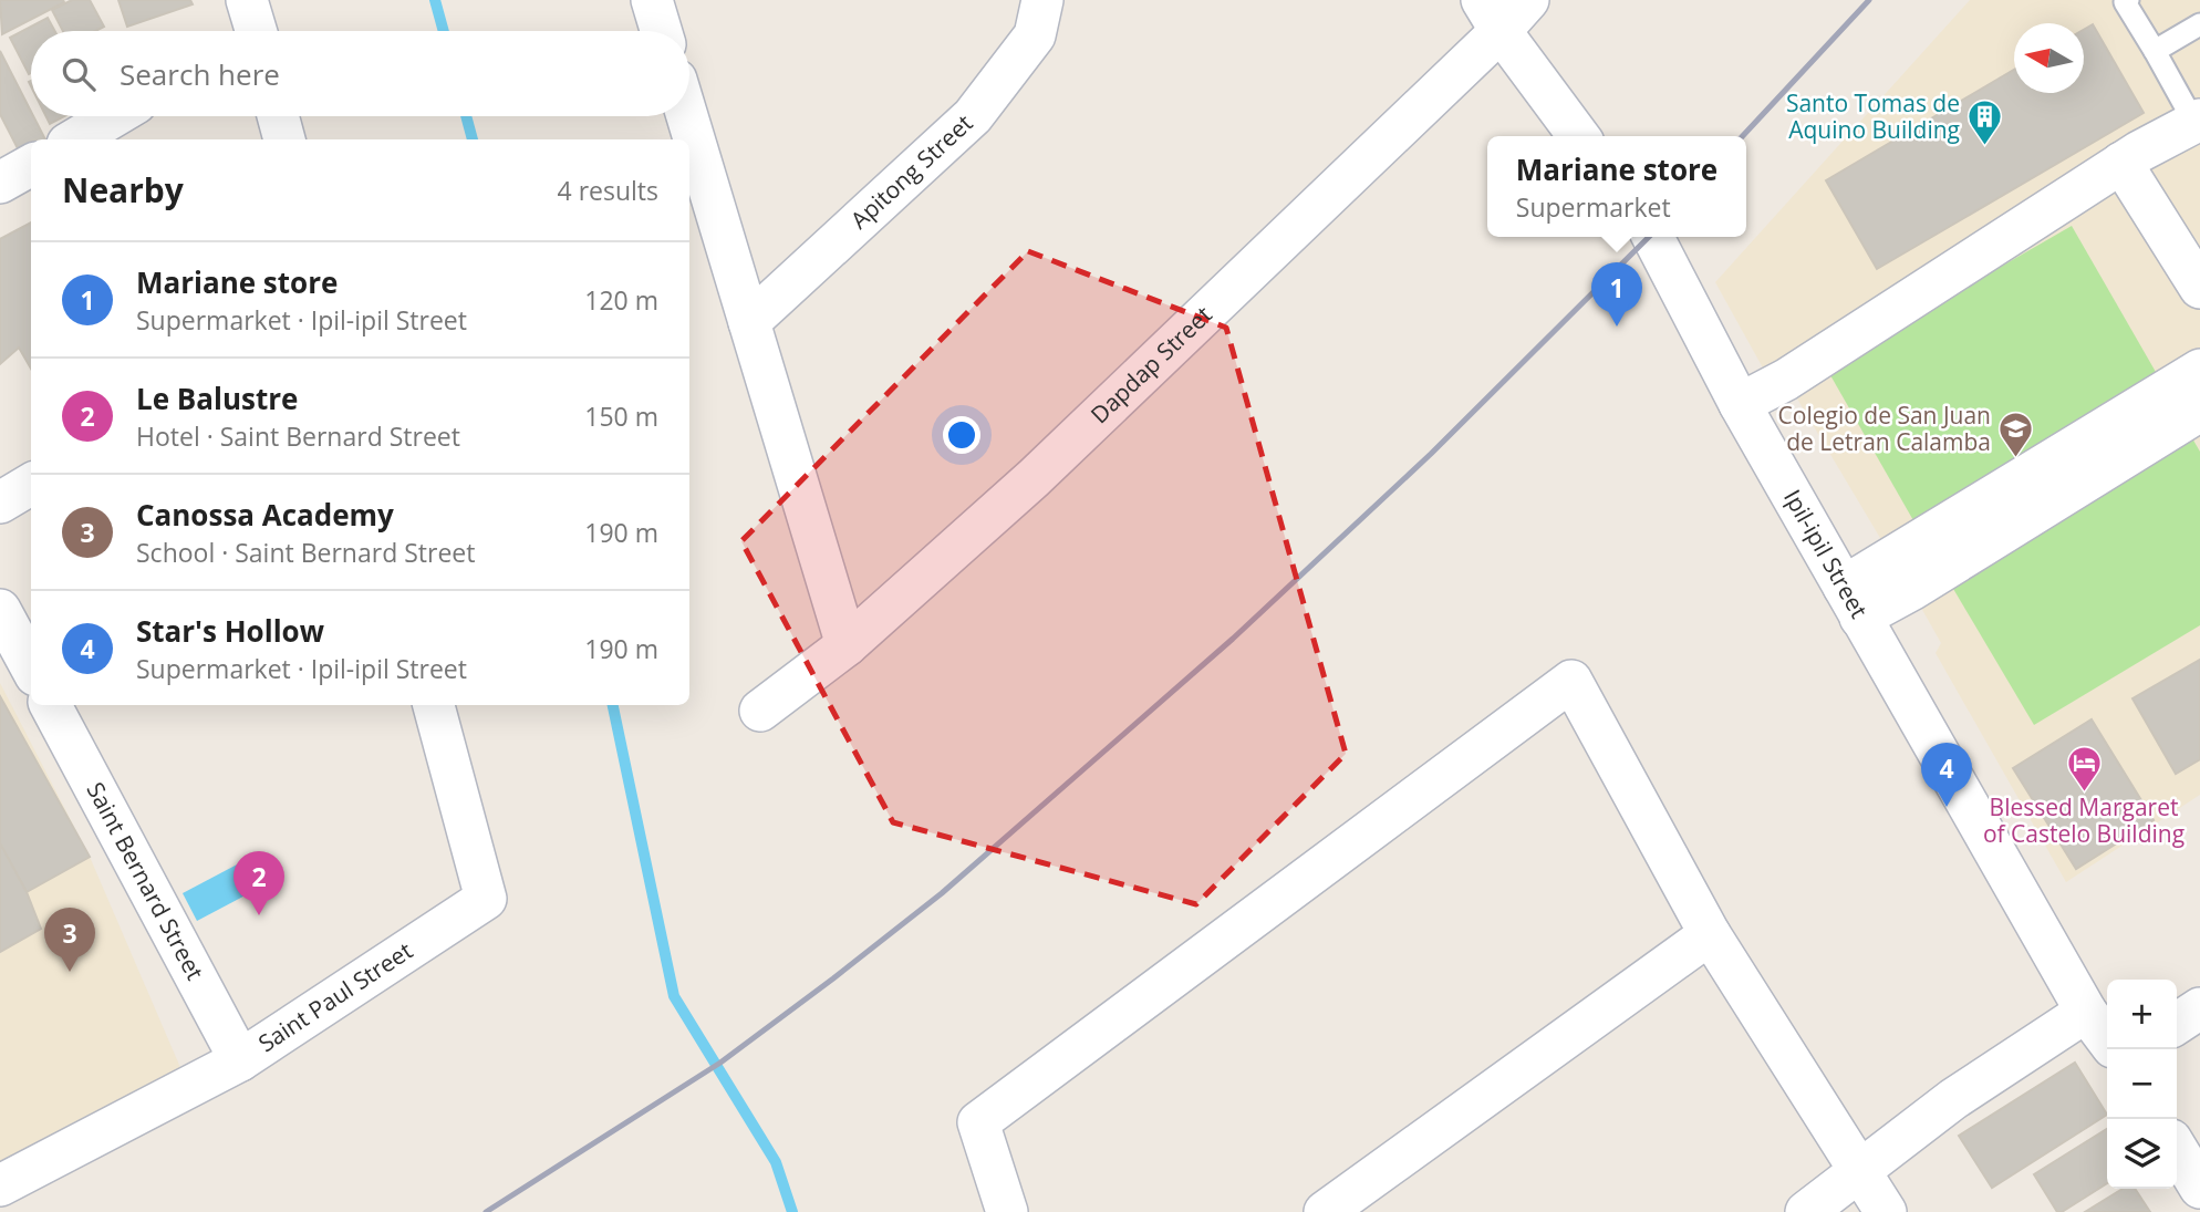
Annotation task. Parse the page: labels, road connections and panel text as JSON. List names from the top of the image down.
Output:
{
  "streets": {
    "street": [
      "Apitong Street",
      "Dapdap Street",
      "Ipil-ipil Street",
      "Saint Bernard Street",
      "Saint Paul Street"
    ]
  },
  "crossings": [
    ["Saint Bernard Street", "Saint Paul Street"]
  ],
  "places": {
    "building": ["Santo Tomas de Aquino Building"],
    "school or university": ["Colegio de San Juan de Letran Calamba"],
    "hotel": ["Blessed Margaret of Castelo Building"]
  },
  "north": "left",
  "page": {
    "search": "Search here",
    "popup": ["Mariane store", "Supermarket"],
    "heading": ["Nearby", "4 results"],
    "list": [
      {
        "mark": "1",
        "name": "Mariane store",
        "note": "Supermarket · Ipil-ipil Street",
        "value": "120 m"
      },
      {
        "mark": "2",
        "name": "Le Balustre",
        "note": "Hotel · Saint Bernard Street",
        "value": "150 m"
      },
      {
        "mark": "3",
        "name": "Canossa Academy",
        "note": "School · Saint Bernard Street",
        "value": "190 m"
      },
      {
        "mark": "4",
        "name": "Star's Hollow",
        "note": "Supermarket · Ipil-ipil Street",
        "value": "190 m"
      }
    ],
    "pins": [
      "1",
      "4",
      "2",
      "3"
    ],
    "map_buttons": ["+", "−"]
  }
}
